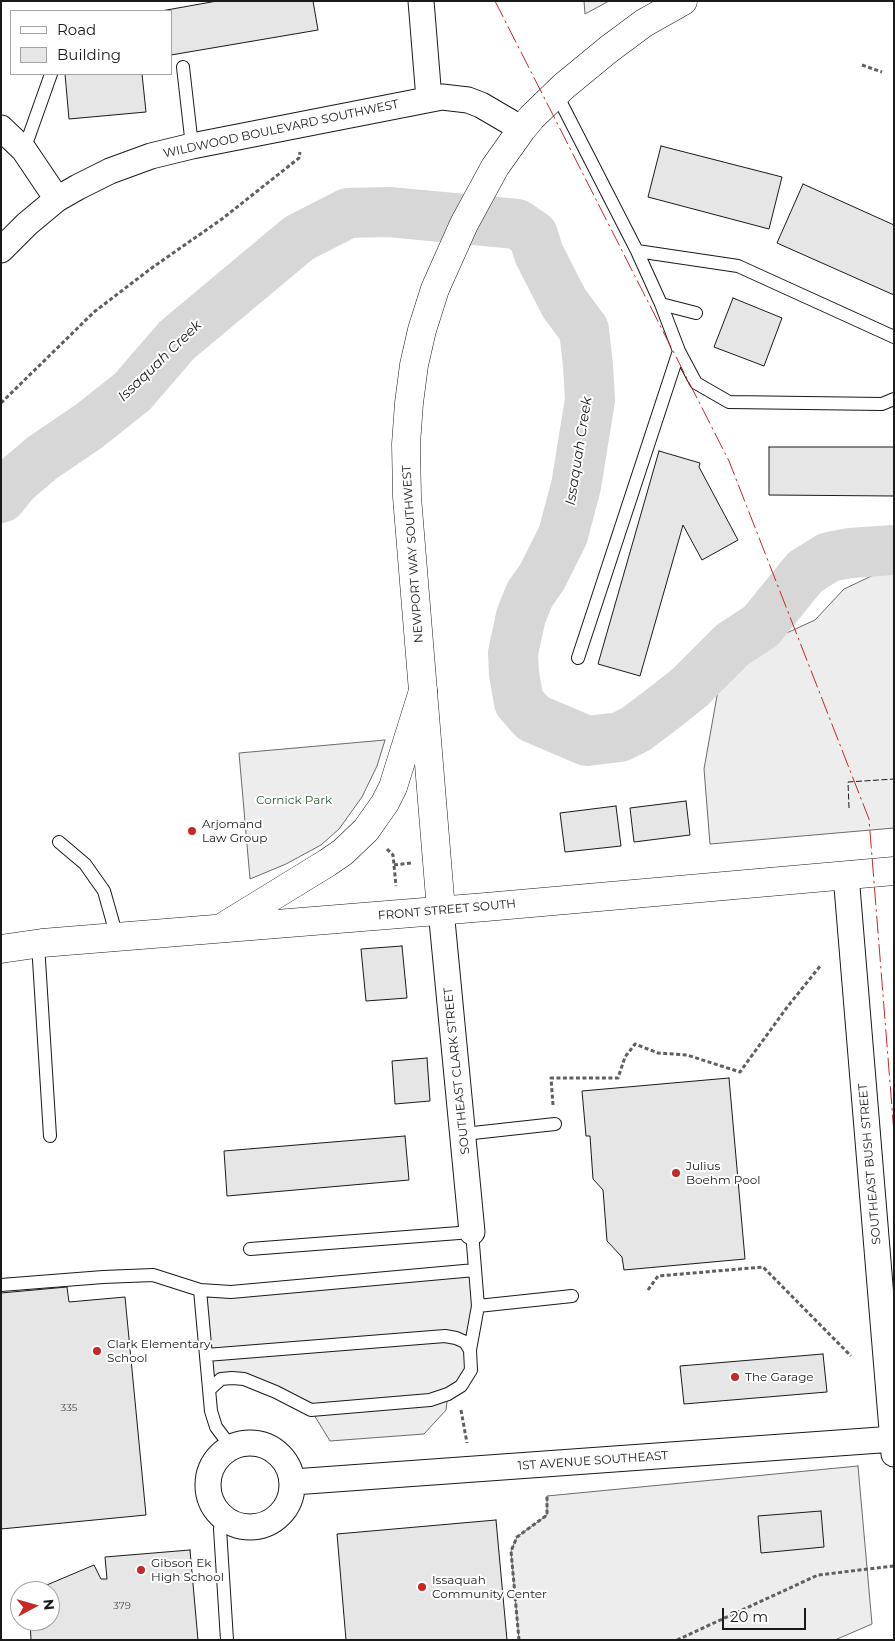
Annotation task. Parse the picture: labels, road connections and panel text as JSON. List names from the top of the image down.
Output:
{
  "streets": {
    "main road": ["NEWPORT WAY SOUTHWEST", "FRONT STREET SOUTH"],
    "street": [
      "WILDWOOD BOULEVARD SOUTHWEST",
      "SOUTHEAST CLARK STREET",
      "SOUTHEAST BUSH STREET",
      "1ST AVENUE SOUTHEAST"
    ]
  },
  "crossings": [
    ["WILDWOOD BOULEVARD SOUTHWEST", "NEWPORT WAY SOUTHWEST"],
    ["NEWPORT WAY SOUTHWEST", "FRONT STREET SOUTH"],
    ["NEWPORT WAY SOUTHWEST", "SOUTHEAST CLARK STREET"],
    ["FRONT STREET SOUTH", "SOUTHEAST CLARK STREET"],
    ["FRONT STREET SOUTH", "SOUTHEAST BUSH STREET"],
    ["SOUTHEAST BUSH STREET", "1ST AVENUE SOUTHEAST"]
  ],
  "water": ["Issaquah Creek"],
  "parks": ["Cornick Park"],
  "places": [
    "Arjomand Law Group",
    "Julius Boehm Pool",
    "Clark Elementary School",
    "The Garage",
    "Gibson Ek High School",
    "Issaquah Community Center"
  ],
  "house_numbers": ["335", "379"],
  "legend": ["Road", "Building"],
  "scale_bar": "20 m",
  "north": "right"
}
